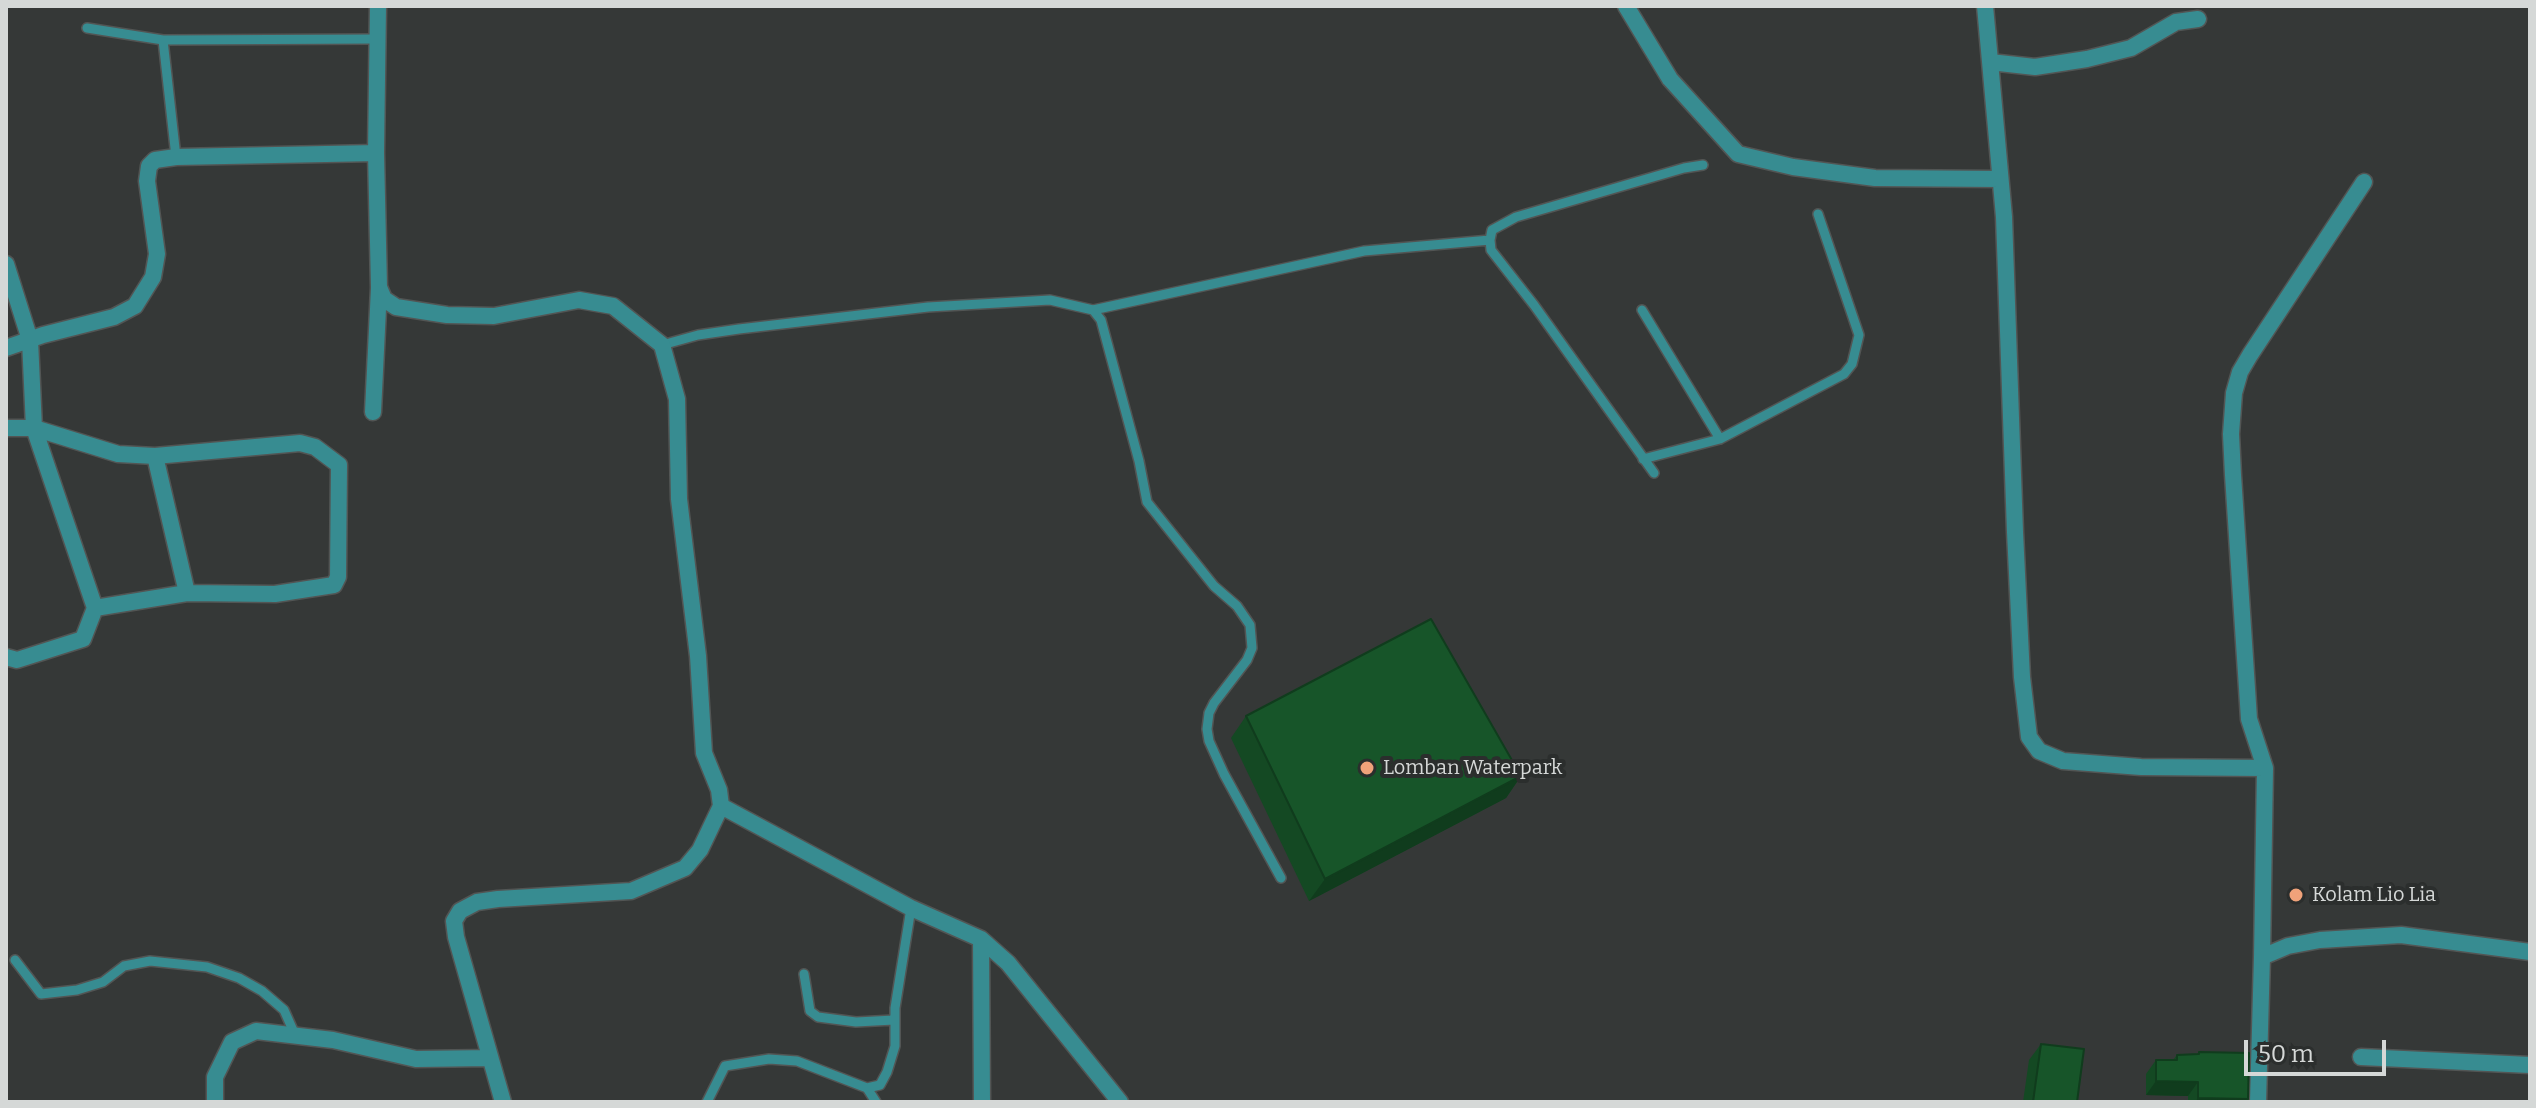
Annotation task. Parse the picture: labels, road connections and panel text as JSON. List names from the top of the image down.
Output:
{
  "places": ["Lomban Waterpark", "Kolam Lio Lia"],
  "scale_bar": "50 m"
}
